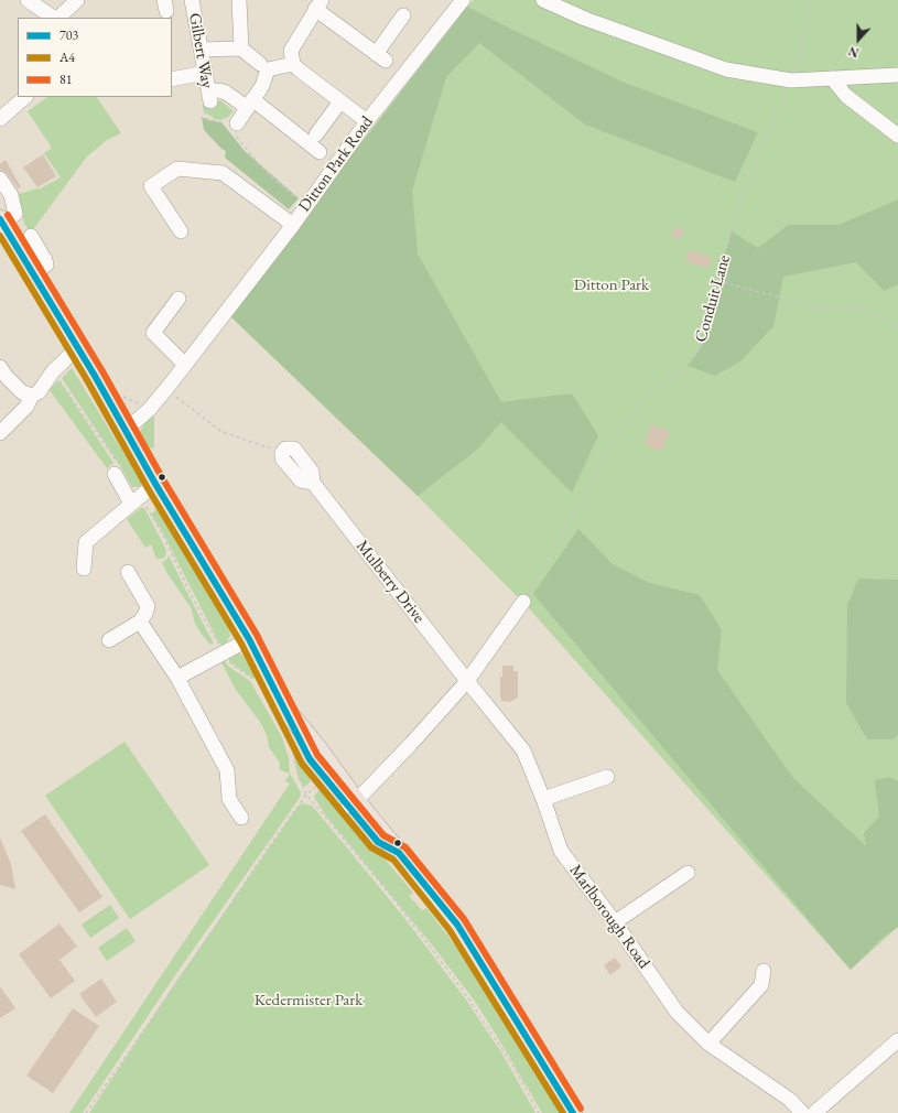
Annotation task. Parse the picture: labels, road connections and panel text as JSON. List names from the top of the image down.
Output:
{
  "streets": {
    "street": [
      "Gilbert Way",
      "Ditton Park Road",
      "Mulberry Drive",
      "Marlborough Road"
    ],
    "path": ["Conduit Lane"]
  },
  "crossings": [
    ["Mulberry Drive", "Marlborough Road"]
  ],
  "parks": ["Ditton Park", "Kedermister Park"],
  "lines": ["transit line 81", "transit line 703", "transit line A4"],
  "legend": ["703", "A4", "81"],
  "north": "bottom"
}
